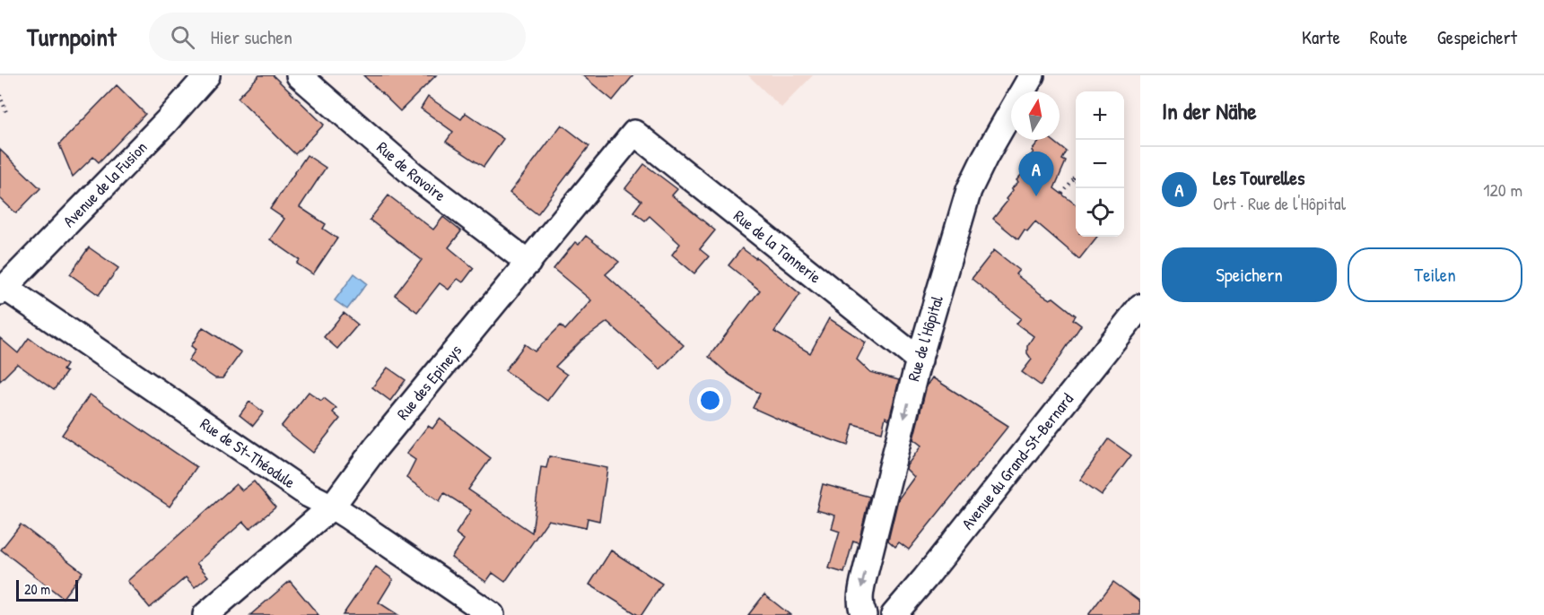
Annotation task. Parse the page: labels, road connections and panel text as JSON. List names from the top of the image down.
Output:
{
  "streets": {
    "street": [
      "Rue de Ravoire",
      "Avenue de la Fusion",
      "Rue de la Tannerie",
      "Rue de l'Hôpital",
      "Rue des Epineys",
      "Rue de St-Théodule",
      "Avenue du Grand-St-Bernard"
    ]
  },
  "crossings": [
    ["Rue de Ravoire", "Rue des Epineys"],
    ["Avenue de la Fusion", "Rue de St-Théodule"],
    ["Rue de la Tannerie", "Rue de l'Hôpital"],
    ["Rue de la Tannerie", "Rue des Epineys"],
    ["Rue des Epineys", "Rue de St-Théodule"]
  ],
  "one_way": ["Rue de l'Hôpital"],
  "scale_bar": "20 m",
  "north": "top",
  "page": {
    "header": "Turnpoint",
    "search": "Hier suchen",
    "nav": ["Karte", "Route", "Gespeichert"],
    "heading": "In der Nähe",
    "map_buttons": ["+", "−"],
    "list": [
      {
        "mark": "A",
        "name": "Les Tourelles",
        "note": "Ort · Rue de l'Hôpital",
        "value": "120 m"
      }
    ],
    "pins": "A",
    "buttons": ["Speichern", "Teilen"],
    "scale": "20 m"
  }
}
